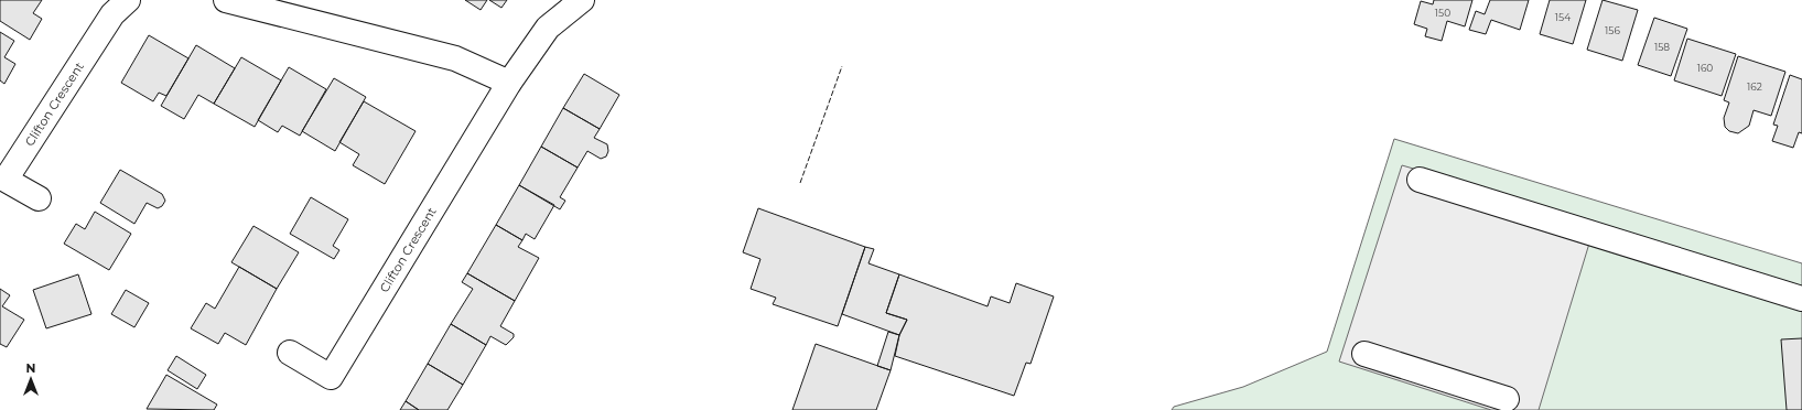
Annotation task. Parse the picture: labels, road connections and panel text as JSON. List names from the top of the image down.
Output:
{
  "streets": {
    "street": ["Clifton Crescent"]
  },
  "house_numbers": [
    "150",
    "154",
    "156",
    "158",
    "160",
    "162"
  ],
  "north": "top"
}
